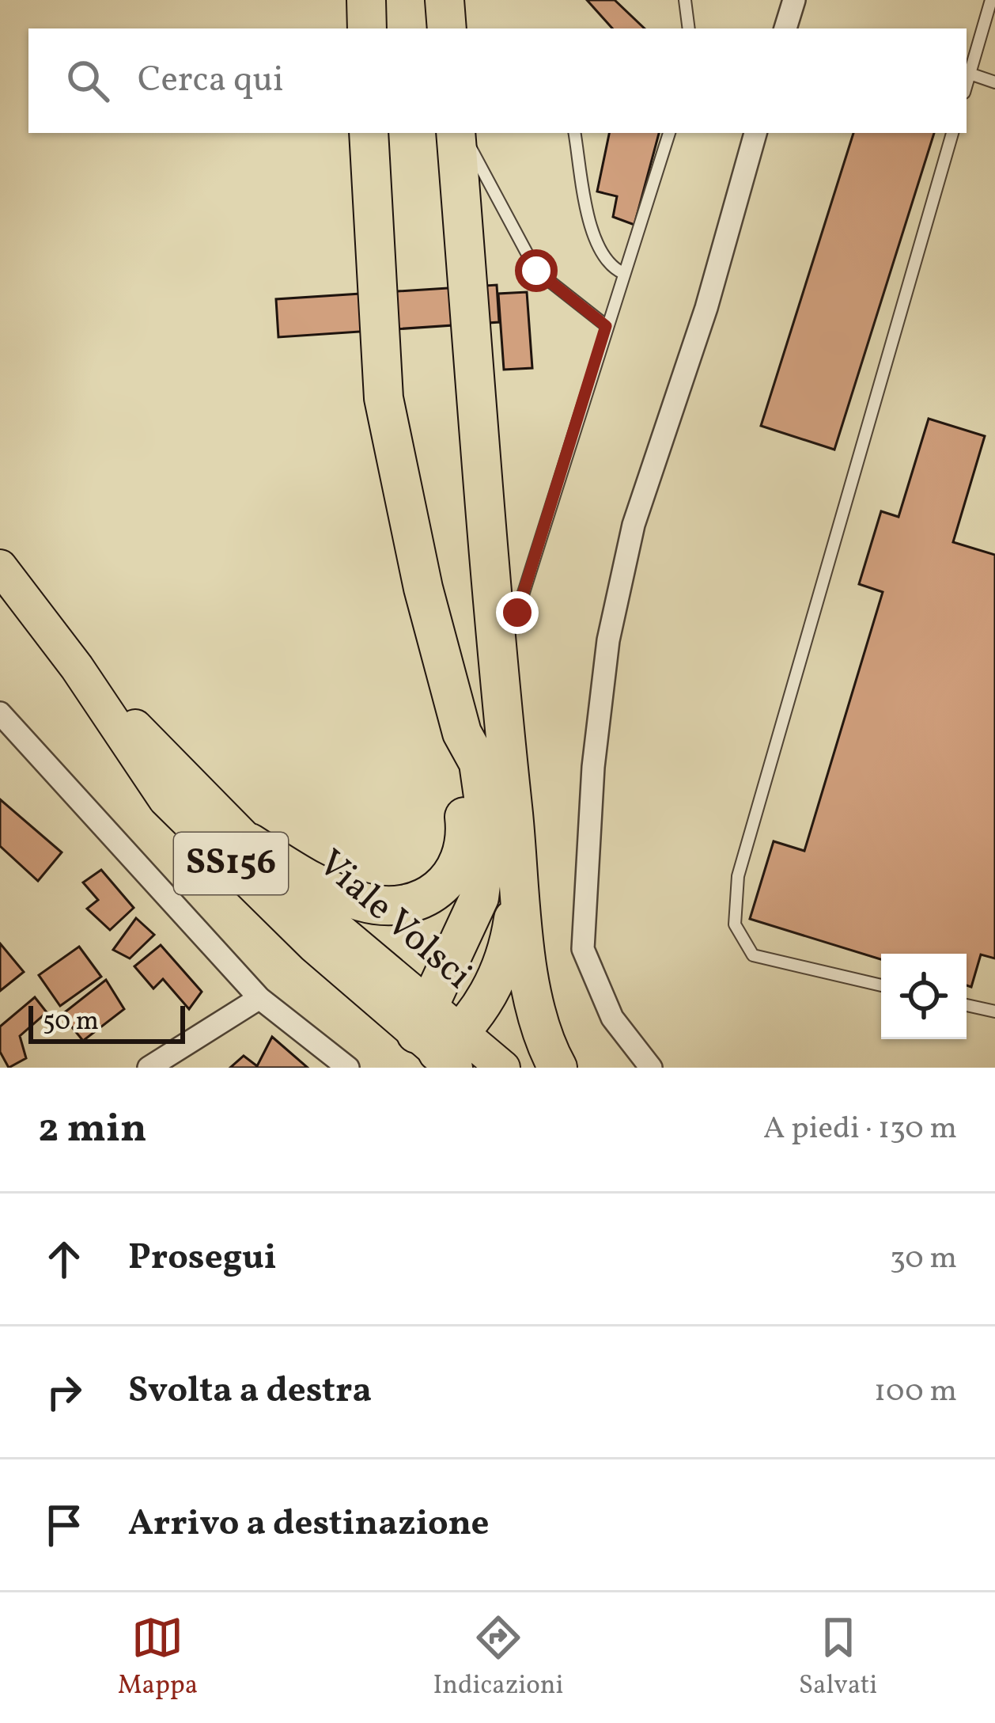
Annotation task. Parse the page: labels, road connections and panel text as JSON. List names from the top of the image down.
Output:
{
  "streets": {
    "main road": ["SS156", "Viale Volsci"]
  },
  "scale_bar": "50 m",
  "page": {
    "search": "Cerca qui",
    "scale": "50 m",
    "heading": ["2 min", "A piedi · 130 m"],
    "list": [
      ["Prosegui", "30 m"],
      ["Svolta a destra", "100 m"],
      "Arrivo a destinazione"
    ],
    "nav": ["Mappa", "Indicazioni", "Salvati"]
  }
}
